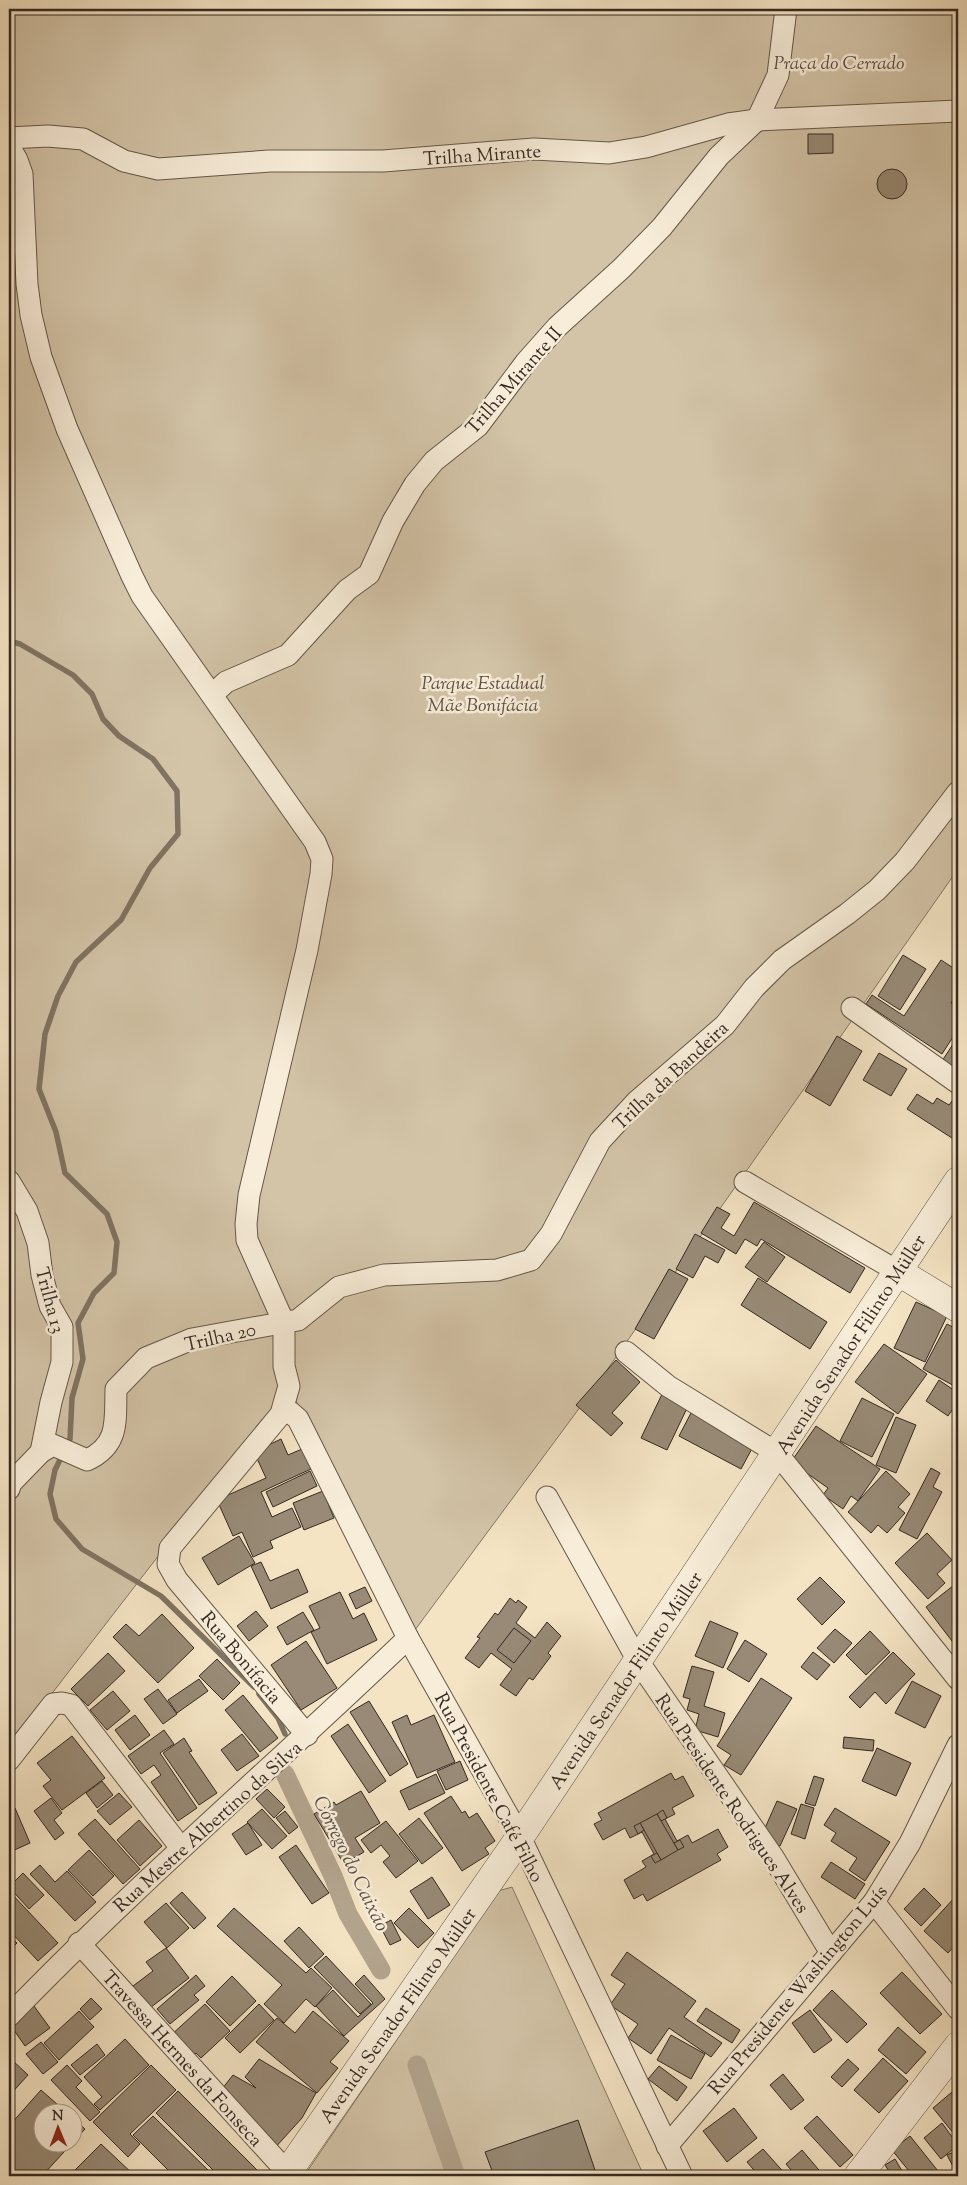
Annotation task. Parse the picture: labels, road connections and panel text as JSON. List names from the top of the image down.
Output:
{
  "streets": {
    "street": [
      "Trilha Mirante",
      "Trilha Mirante II",
      "Trilha da Bandeira",
      "Trilha 13",
      "Trilha 20",
      "Avenida Senador Filinto Müller",
      "Rua Bonifacia",
      "Rua Presidente Café Filho",
      "Rua Presidente Rodrigues Alves",
      "Rua Mestre Albertino da Silva",
      "Rua Presidente Washington Luís",
      "Travessa Hermes da Fonseca"
    ]
  },
  "crossings": [
    ["Trilha Mirante", "Trilha Mirante II"],
    ["Trilha da Bandeira", "Trilha 20"],
    ["Trilha 13", "Trilha 20"],
    ["Avenida Senador Filinto Müller", "Rua Presidente Café Filho"],
    ["Avenida Senador Filinto Müller", "Rua Presidente Rodrigues Alves"],
    ["Avenida Senador Filinto Müller", "Travessa Hermes da Fonseca"],
    ["Rua Bonifacia", "Rua Presidente Café Filho"],
    ["Rua Bonifacia", "Rua Mestre Albertino da Silva"],
    ["Rua Presidente Café Filho", "Rua Mestre Albertino da Silva"],
    ["Rua Presidente Café Filho", "Rua Presidente Washington Luís"],
    ["Rua Presidente Rodrigues Alves", "Rua Presidente Washington Luís"],
    ["Rua Mestre Albertino da Silva", "Travessa Hermes da Fonseca"]
  ],
  "water": ["Córrego do Caixão"],
  "parks": ["Praça do Cerrado", "Parque Estadual Mãe Bonifácia"],
  "north": "top"
}
